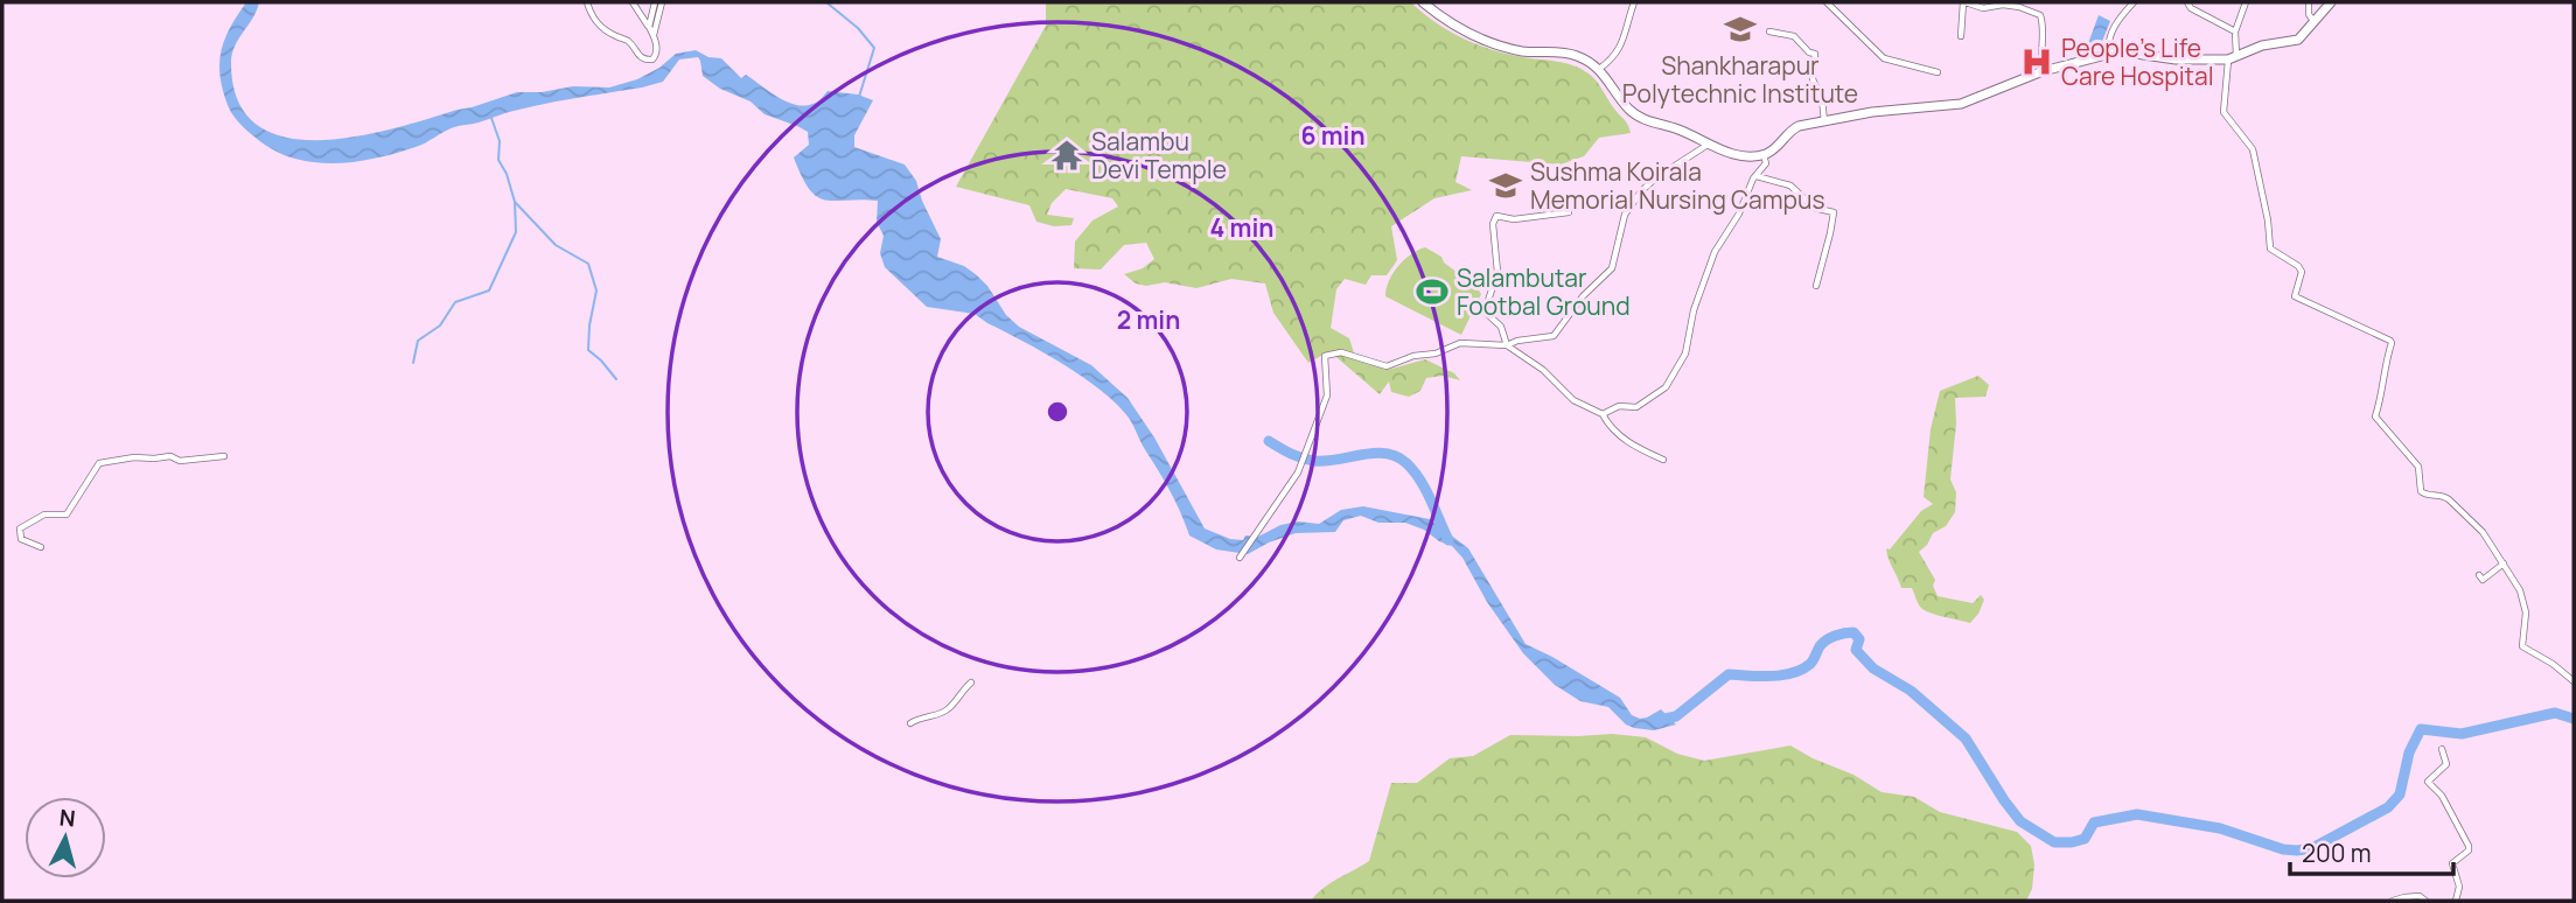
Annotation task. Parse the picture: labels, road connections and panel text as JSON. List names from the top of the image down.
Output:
{
  "places": {
    "school or university": ["Shankharapur Polytechnic Institute", "Sushma Koirala Memorial Nursing Campus"],
    "hospital": ["People's Life Care Hospital"],
    "temple": ["Salambu Devi Temple"],
    "sports": ["Salambutar Footbal Ground"]
  },
  "scale_bar": "200 m",
  "north": "top",
  "rings": ["6 min", "4 min", "2 min"]
}
